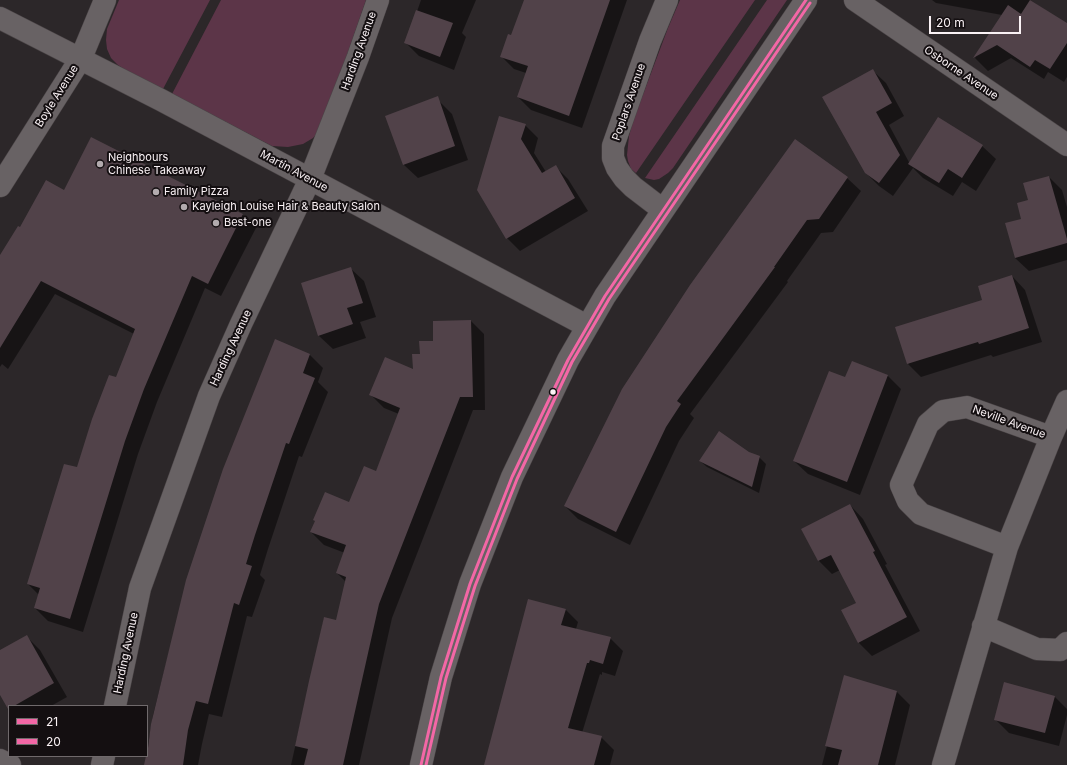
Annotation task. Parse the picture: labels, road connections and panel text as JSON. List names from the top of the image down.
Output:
{
  "streets": {
    "street": [
      "Harding Avenue",
      "Osborne Avenue",
      "Boyle Avenue",
      "Poplars Avenue",
      "Martin Avenue",
      "Neville Avenue"
    ]
  },
  "crossings": [
    ["Harding Avenue", "Martin Avenue"],
    ["Boyle Avenue", "Martin Avenue"]
  ],
  "places": [
    "Neighbours Chinese Takeaway",
    "Family Pizza",
    "Kayleigh Louise Hair & Beauty Salon",
    "Best-one"
  ],
  "lines": ["transit line 21", "transit line 20"],
  "legend": ["21", "20"],
  "scale_bar": "20 m"
}
